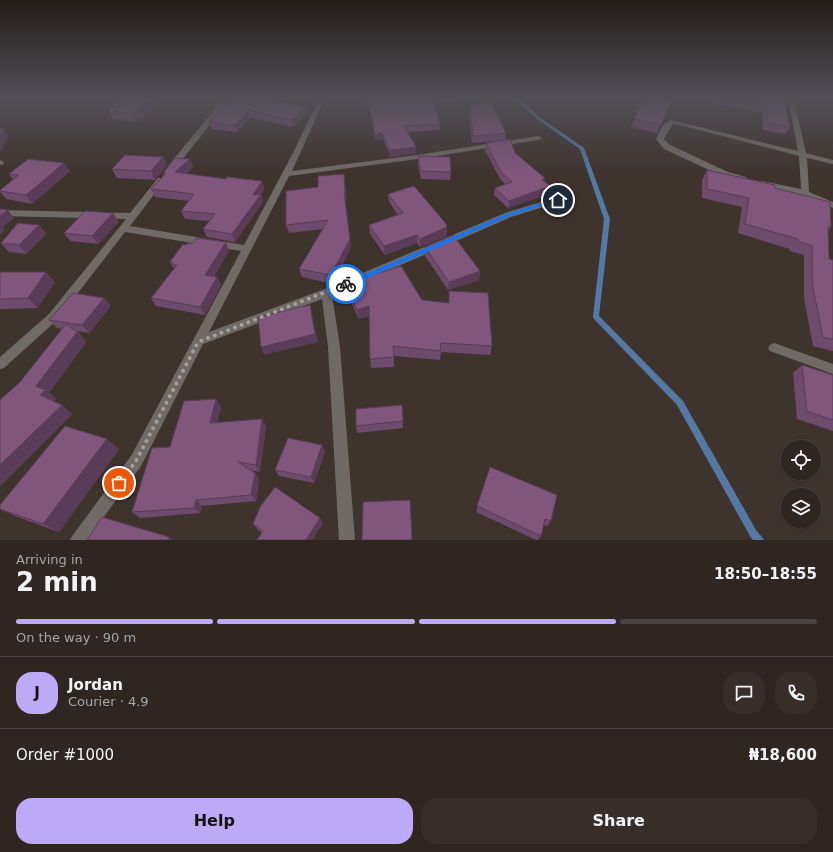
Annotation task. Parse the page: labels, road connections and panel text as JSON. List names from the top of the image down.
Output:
{
  "page": {
    "heading": ["2 min", "Arriving in", "18:50–18:55"],
    "panel": [
      "Jordan",
      "Courier · 4.9",
      "Order #1000",
      "₦18,600"
    ],
    "bar": "On the way · 90 m",
    "round": "J",
    "buttons": ["Help", "Share"]
  }
}
